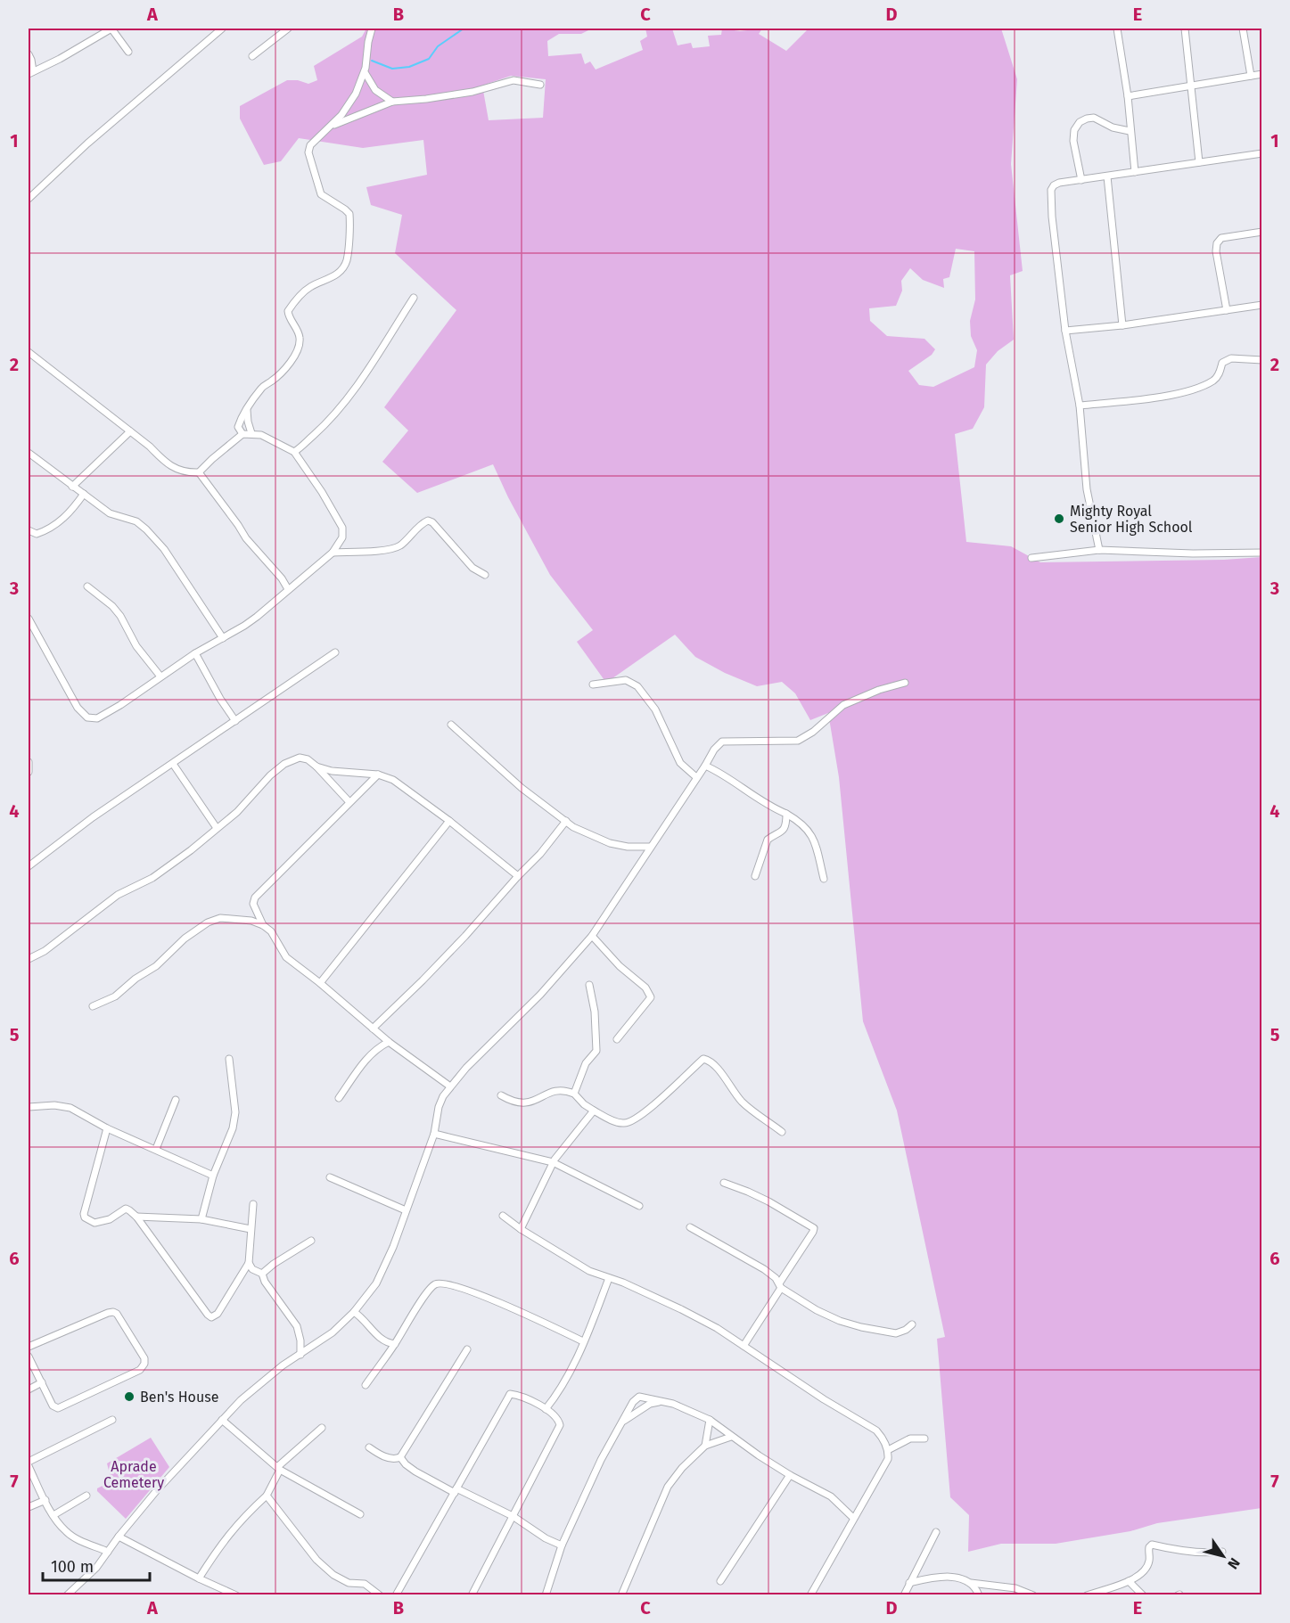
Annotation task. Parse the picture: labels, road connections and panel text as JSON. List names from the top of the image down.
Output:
{
  "parks": ["Aprade Cemetery"],
  "places": ["Mighty Royal Senior High School", "Ben's House"],
  "scale_bar": "100 m",
  "north": "bottom right",
  "grid": {
    "columns": [
      "A",
      "B",
      "C",
      "D",
      "E"
    ],
    "rows": [
      "1",
      "2",
      "3",
      "4",
      "5",
      "6",
      "7"
    ]
  }
}
